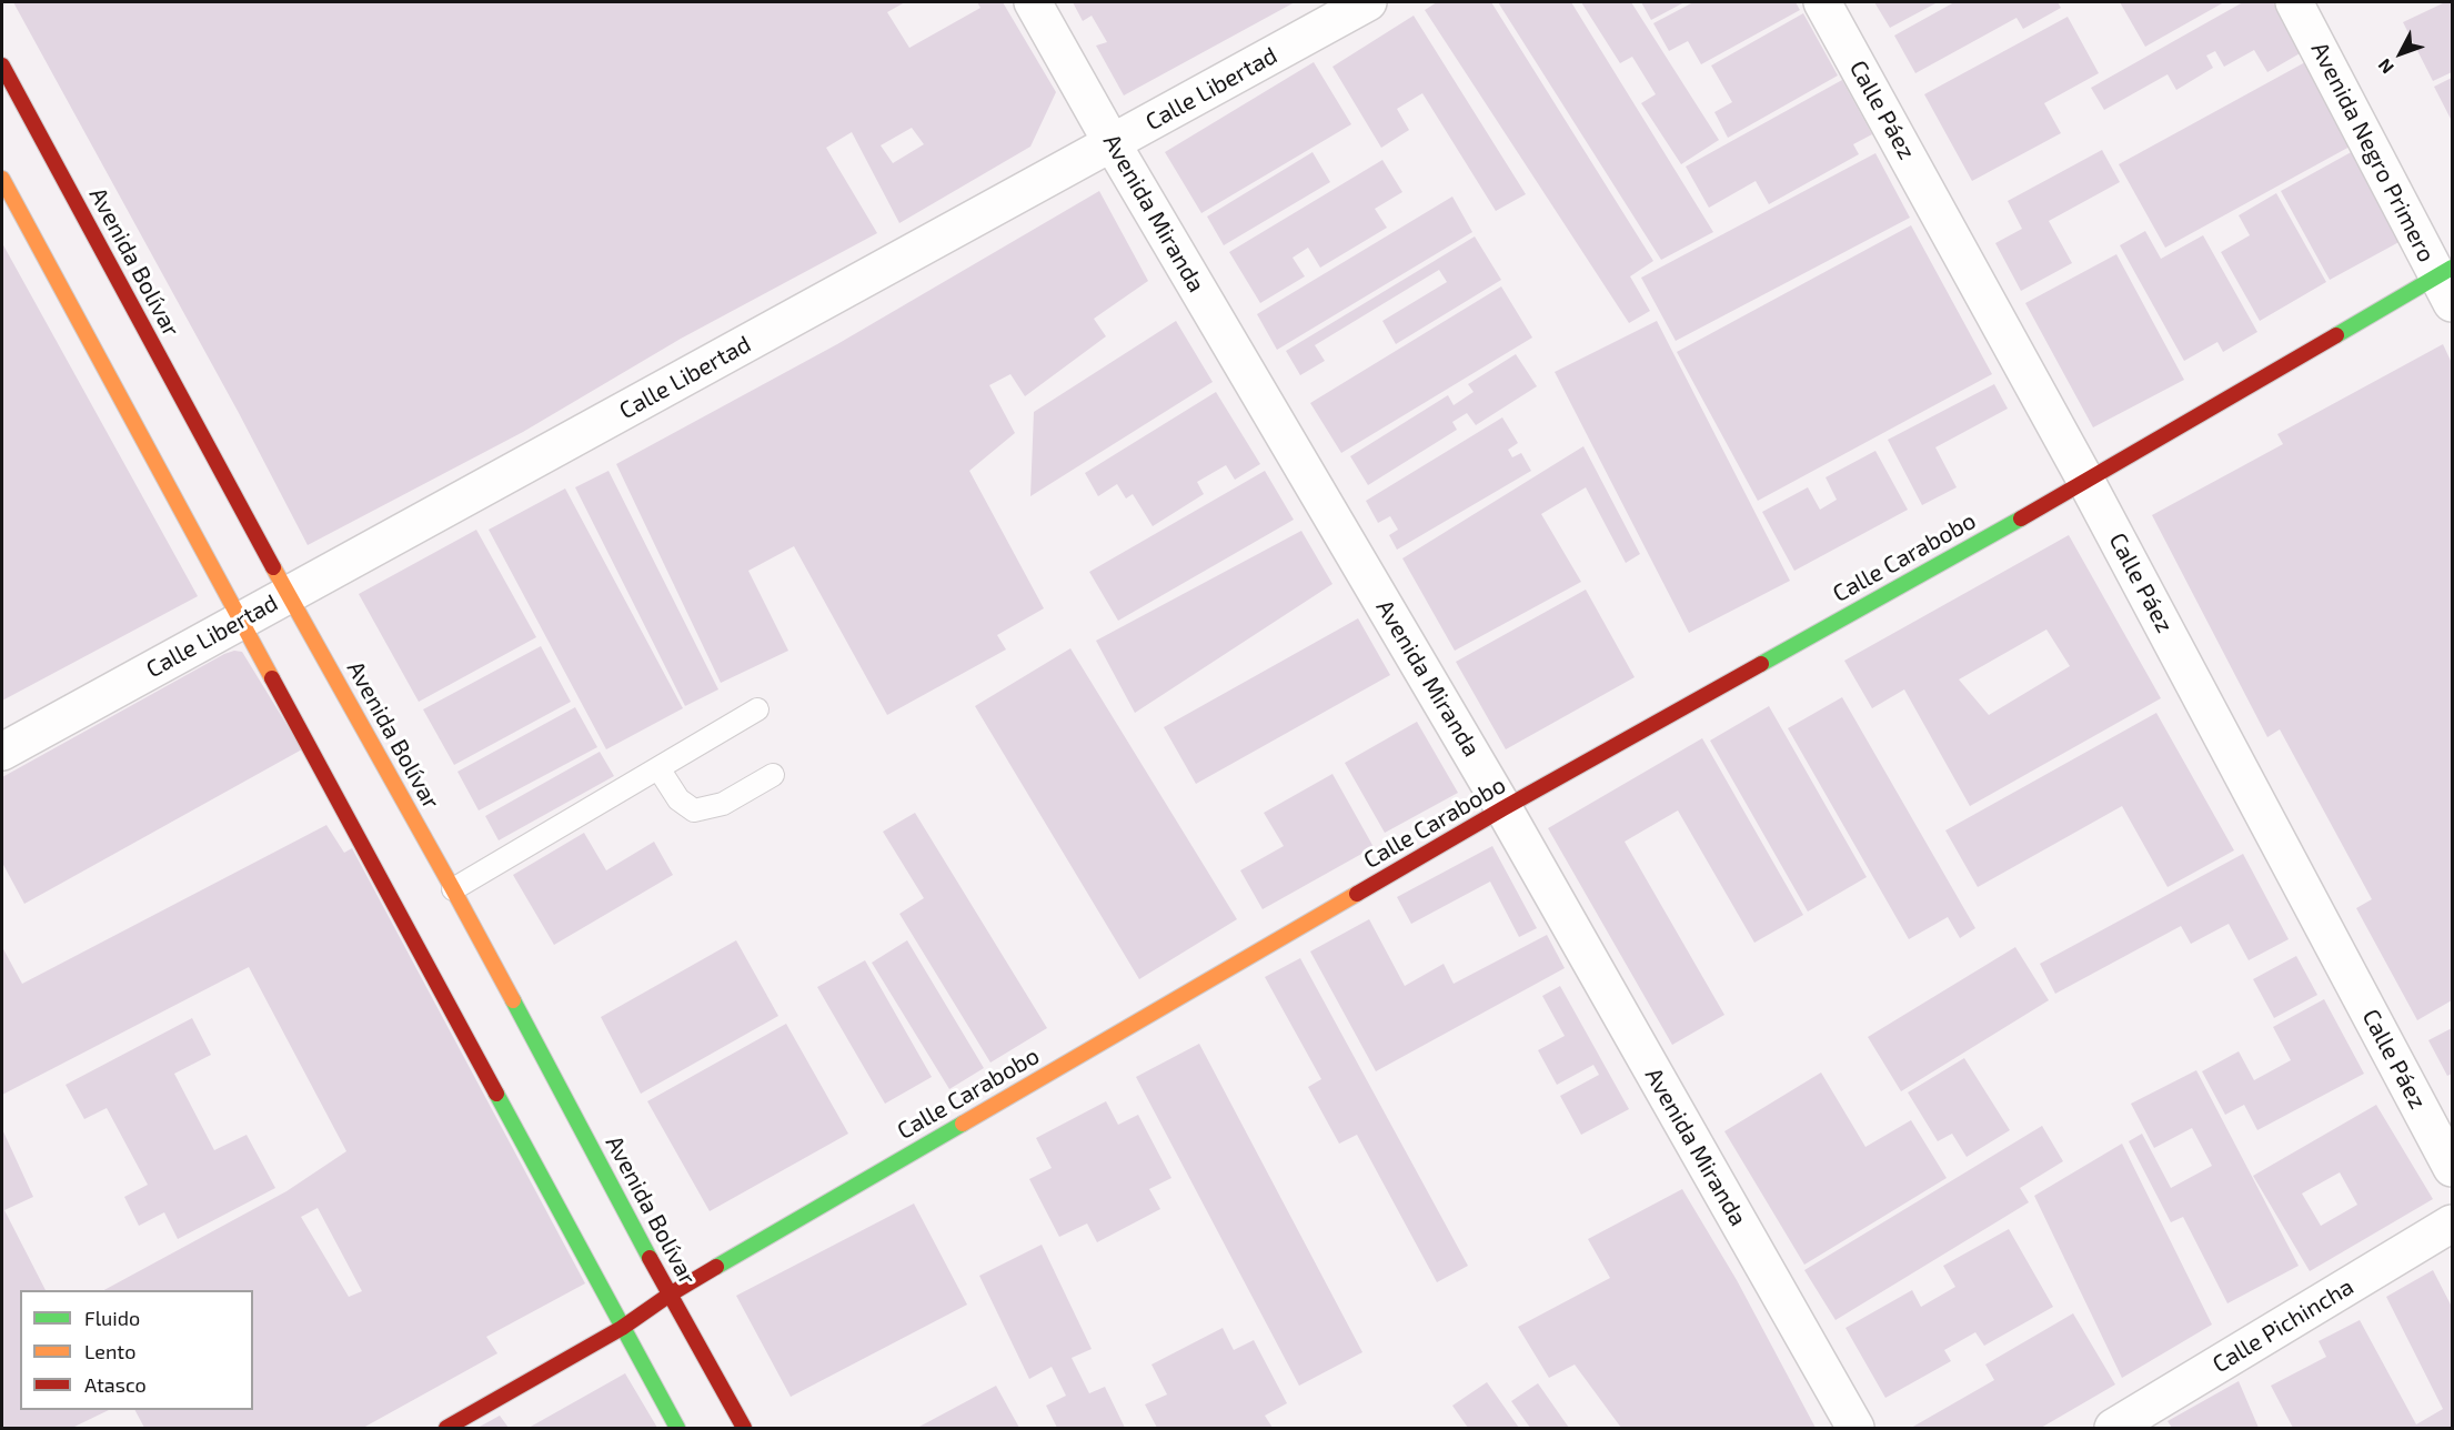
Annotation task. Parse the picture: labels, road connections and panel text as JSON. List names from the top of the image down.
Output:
{
  "streets": {
    "main road": ["Avenida Bolívar", "Calle Carabobo"],
    "street": [
      "Calle Libertad",
      "Calle Páez",
      "Avenida Negro Primero",
      "Avenida Miranda",
      "Calle Pichincha"
    ]
  },
  "crossings": [
    ["Calle Libertad", "Avenida Miranda"],
    ["Calle Libertad", "Avenida Bolívar"],
    ["Calle Páez", "Calle Carabobo"],
    ["Avenida Negro Primero", "Calle Carabobo"],
    ["Avenida Miranda", "Calle Carabobo"],
    ["Avenida Bolívar", "Calle Carabobo"]
  ],
  "legend": ["Fluido", "Lento", "Atasco"],
  "north": "bottom left"
}
